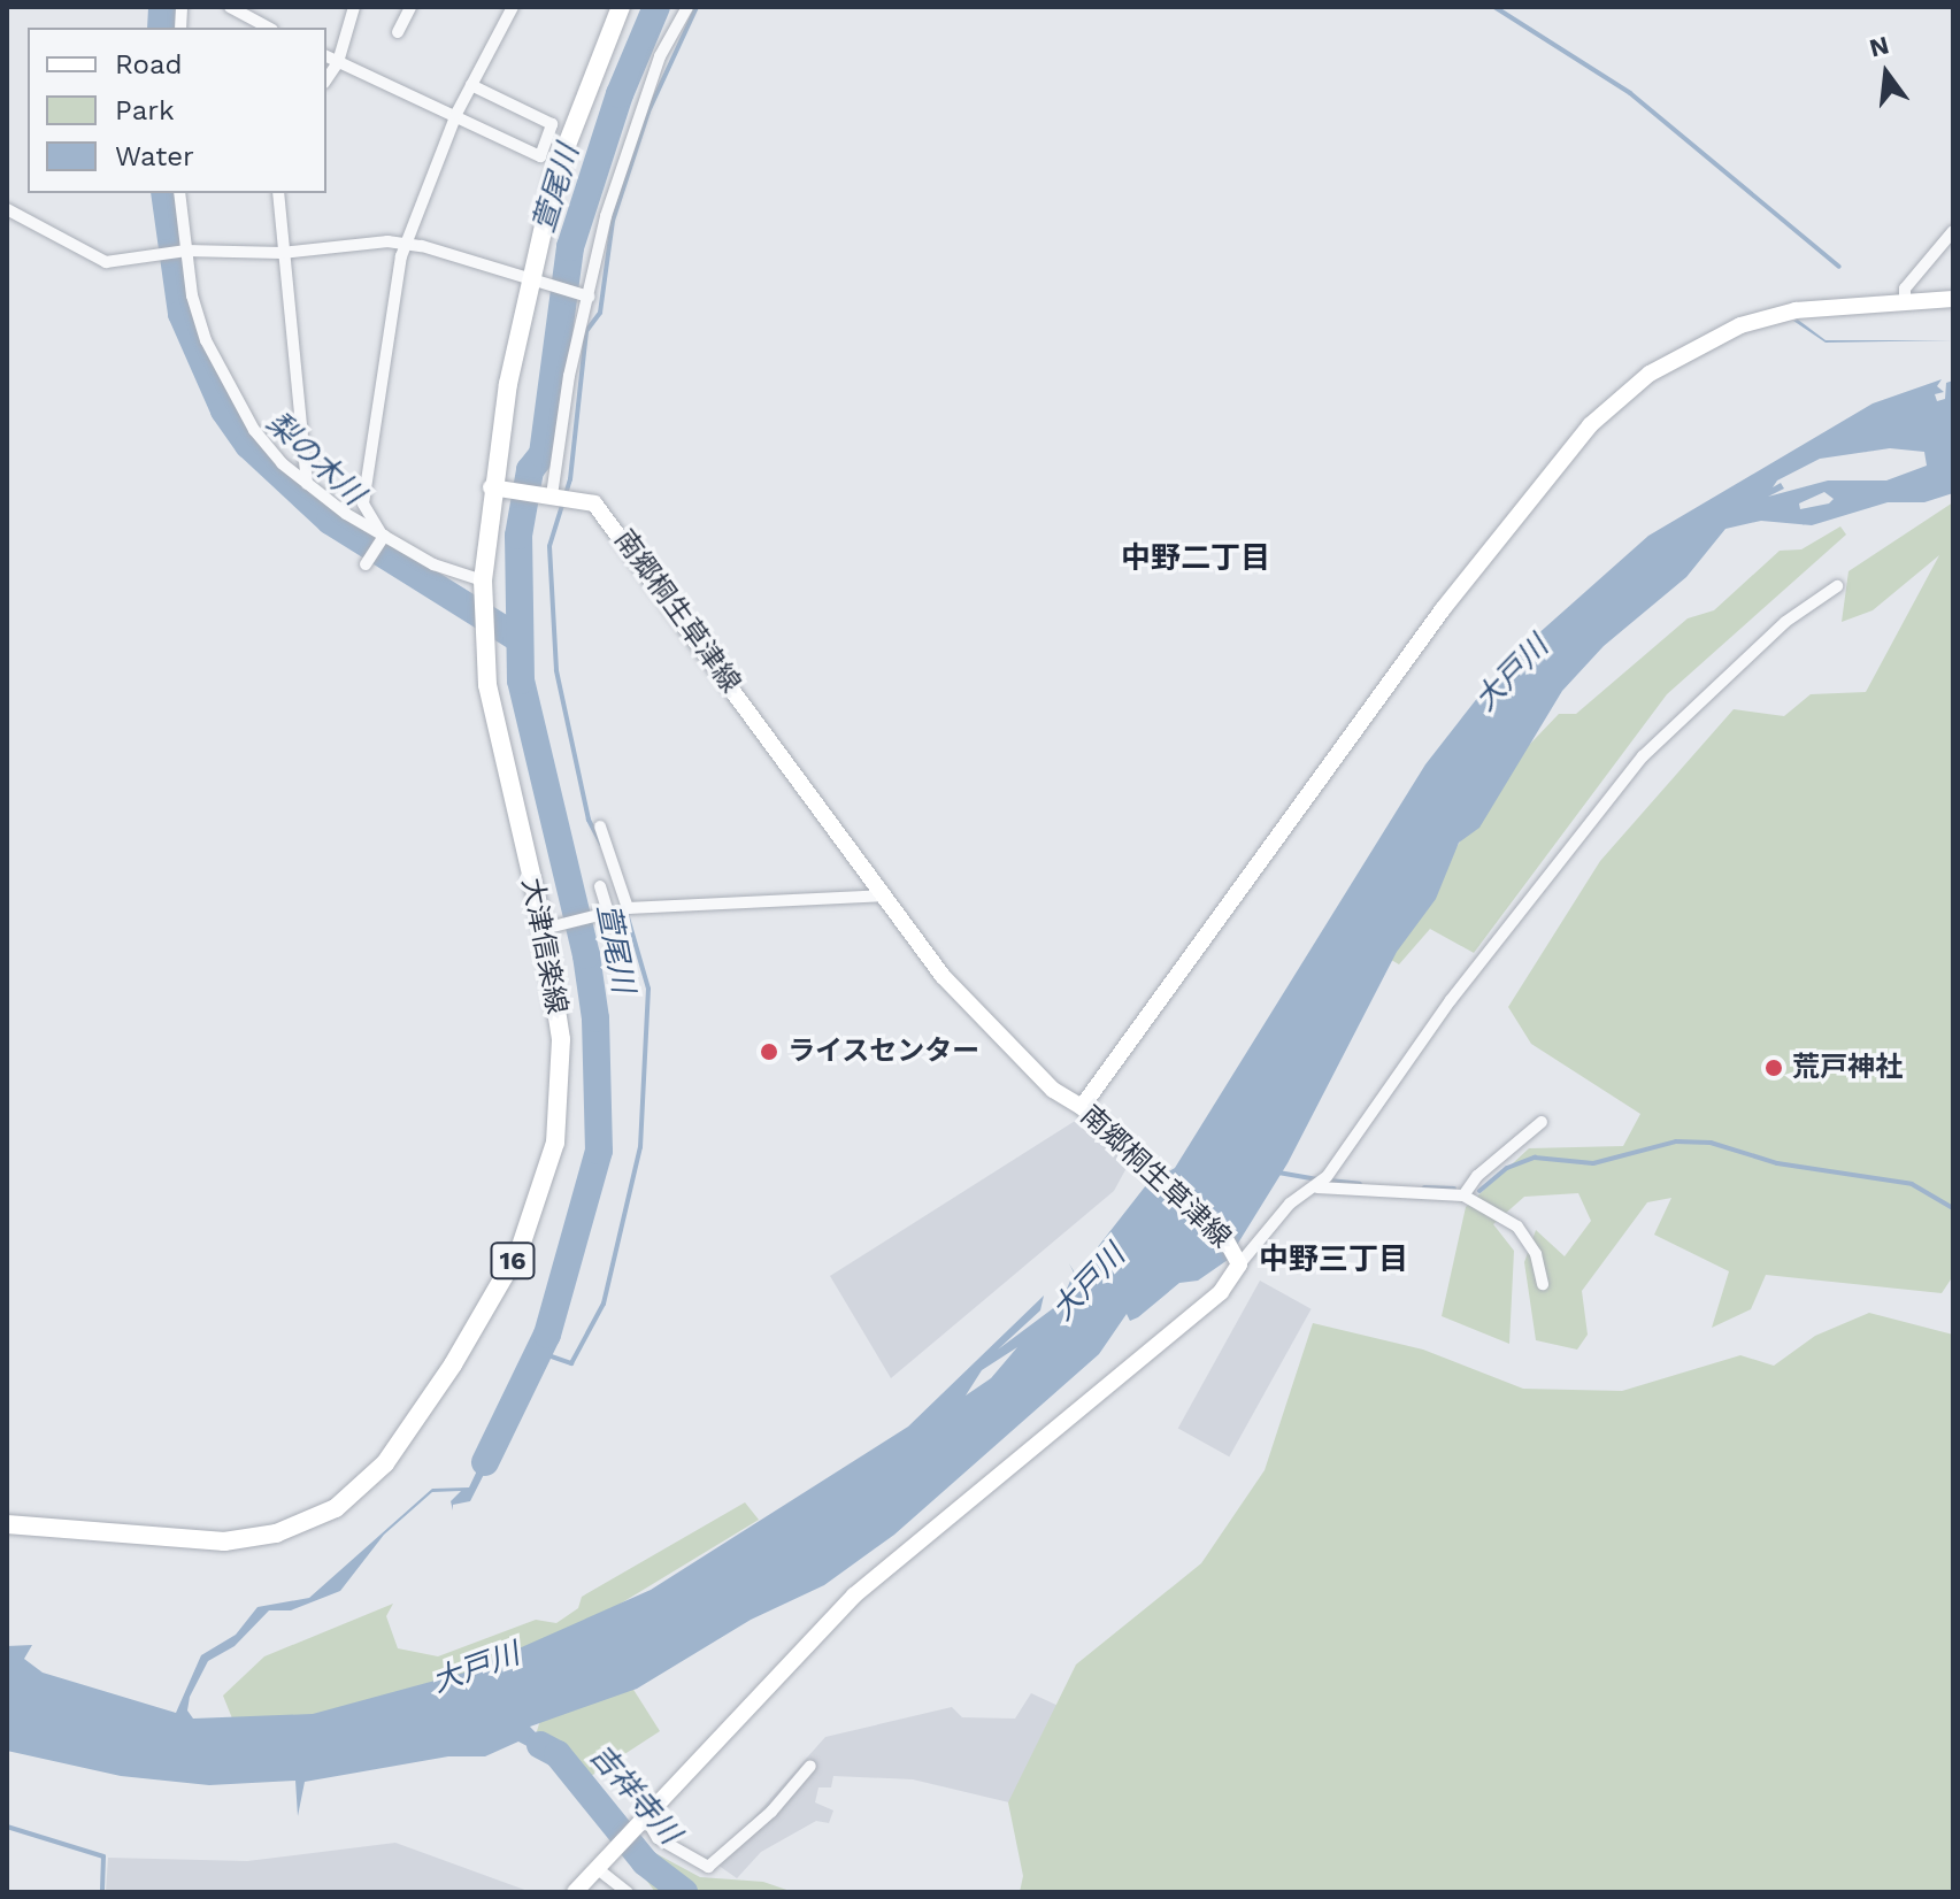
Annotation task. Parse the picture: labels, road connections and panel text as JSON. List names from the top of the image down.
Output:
{
  "streets": {
    "main road": ["南郷桐生草津線", "大津信楽線", "16"]
  },
  "crossings": [
    ["南郷桐生草津線", "大津信楽線"]
  ],
  "districts": ["中野二丁目", "中野三丁目"],
  "water": [
    "萱尾川",
    "梨の木川",
    "大戸川",
    "吉祥寺川"
  ],
  "places": ["ライスセンター", "荒戸神社"],
  "legend": ["Road", "Park", "Water"],
  "north": "top"
}
